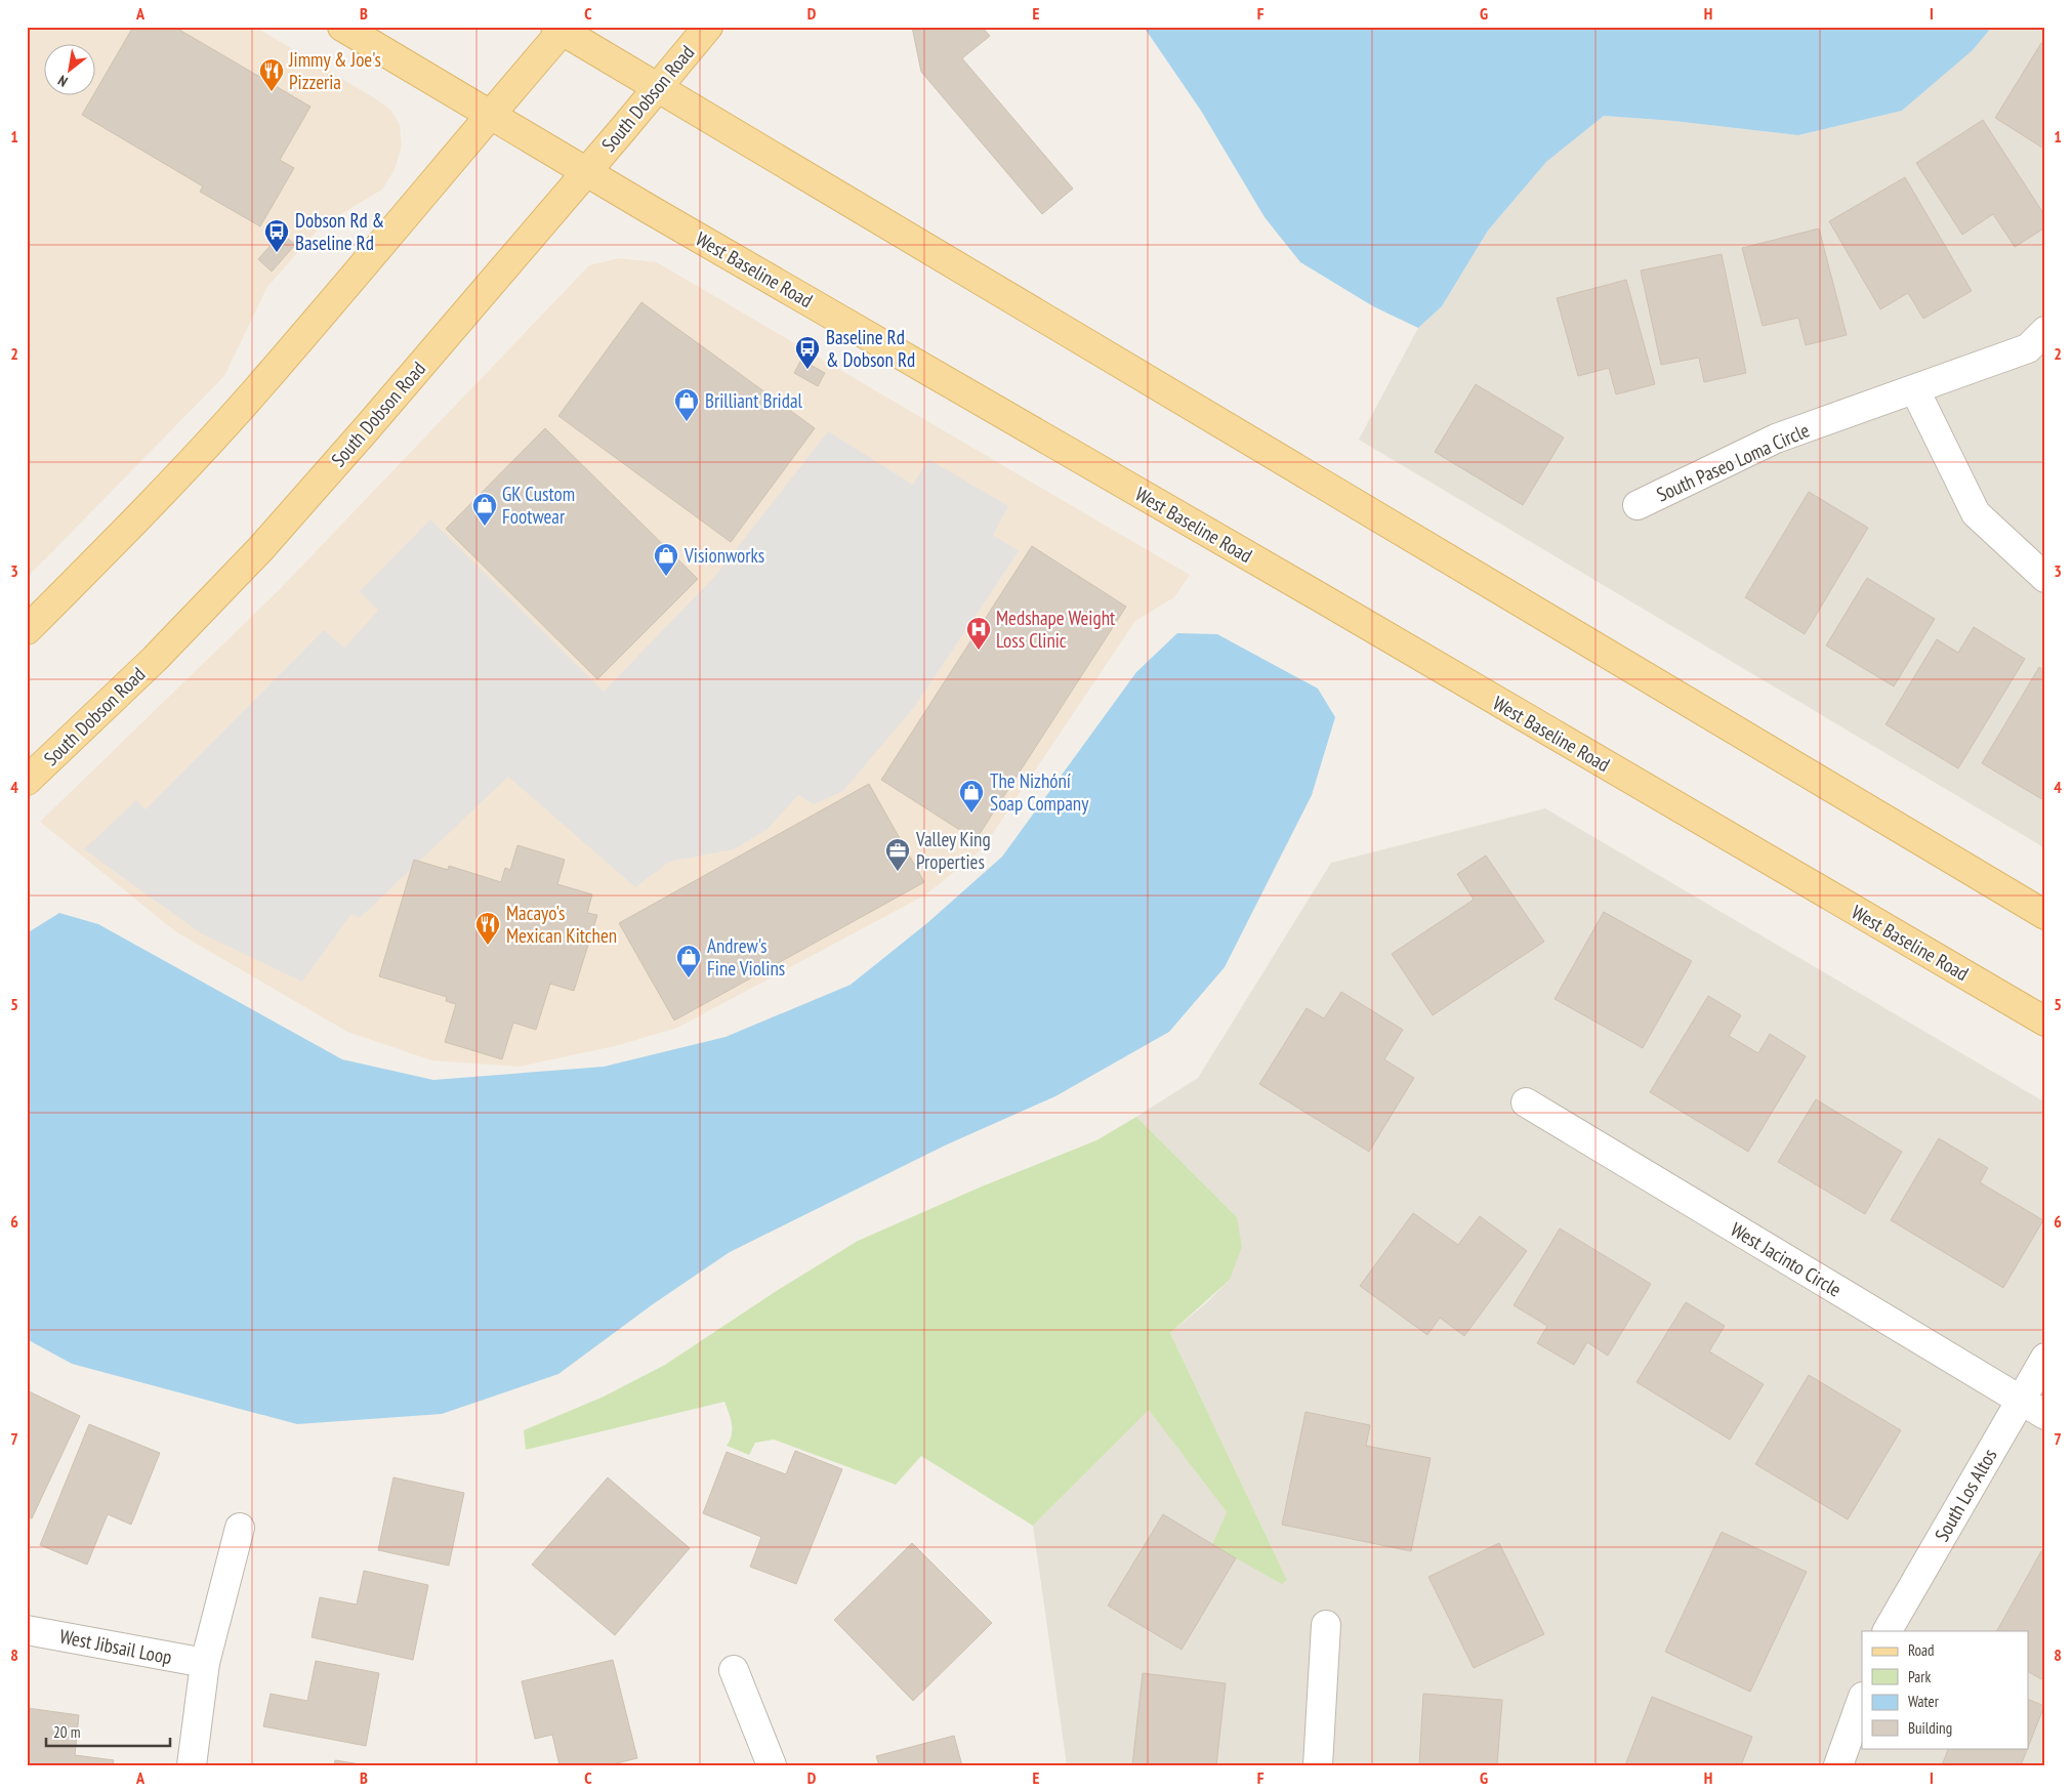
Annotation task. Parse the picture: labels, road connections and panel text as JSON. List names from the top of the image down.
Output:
{
  "streets": {
    "main road": ["South Dobson Road", "West Baseline Road"],
    "street": [
      "South Paseo Loma Circle",
      "West Jacinto Circle",
      "South Los Altos",
      "West Jibsail Loop"
    ]
  },
  "crossings": [
    ["South Dobson Road", "West Baseline Road"],
    ["West Jacinto Circle", "South Los Altos"]
  ],
  "places": {
    "restaurant": ["Jimmy & Joe's Pizzeria", "Macayo's Mexican Kitchen"],
    "bus stop": ["Dobson Rd & Baseline Rd", "Baseline Rd & Dobson Rd"],
    "shop": [
      "Brilliant Bridal",
      "GK Custom Footwear",
      "Visionworks",
      "The Nizhóní Soap Company",
      "Andrew's Fine Violins"
    ],
    "hospital": ["Medshape Weight Loss Clinic"],
    "office": ["Valley King Properties"]
  },
  "legend": [
    "Road",
    "Park",
    "Water",
    "Building"
  ],
  "scale_bar": "20 m",
  "north": "bottom left",
  "grid": {
    "columns": [
      "A",
      "B",
      "C",
      "D",
      "E",
      "F",
      "G",
      "H",
      "I"
    ],
    "rows": [
      "1",
      "2",
      "3",
      "4",
      "5",
      "6",
      "7",
      "8"
    ]
  }
}
